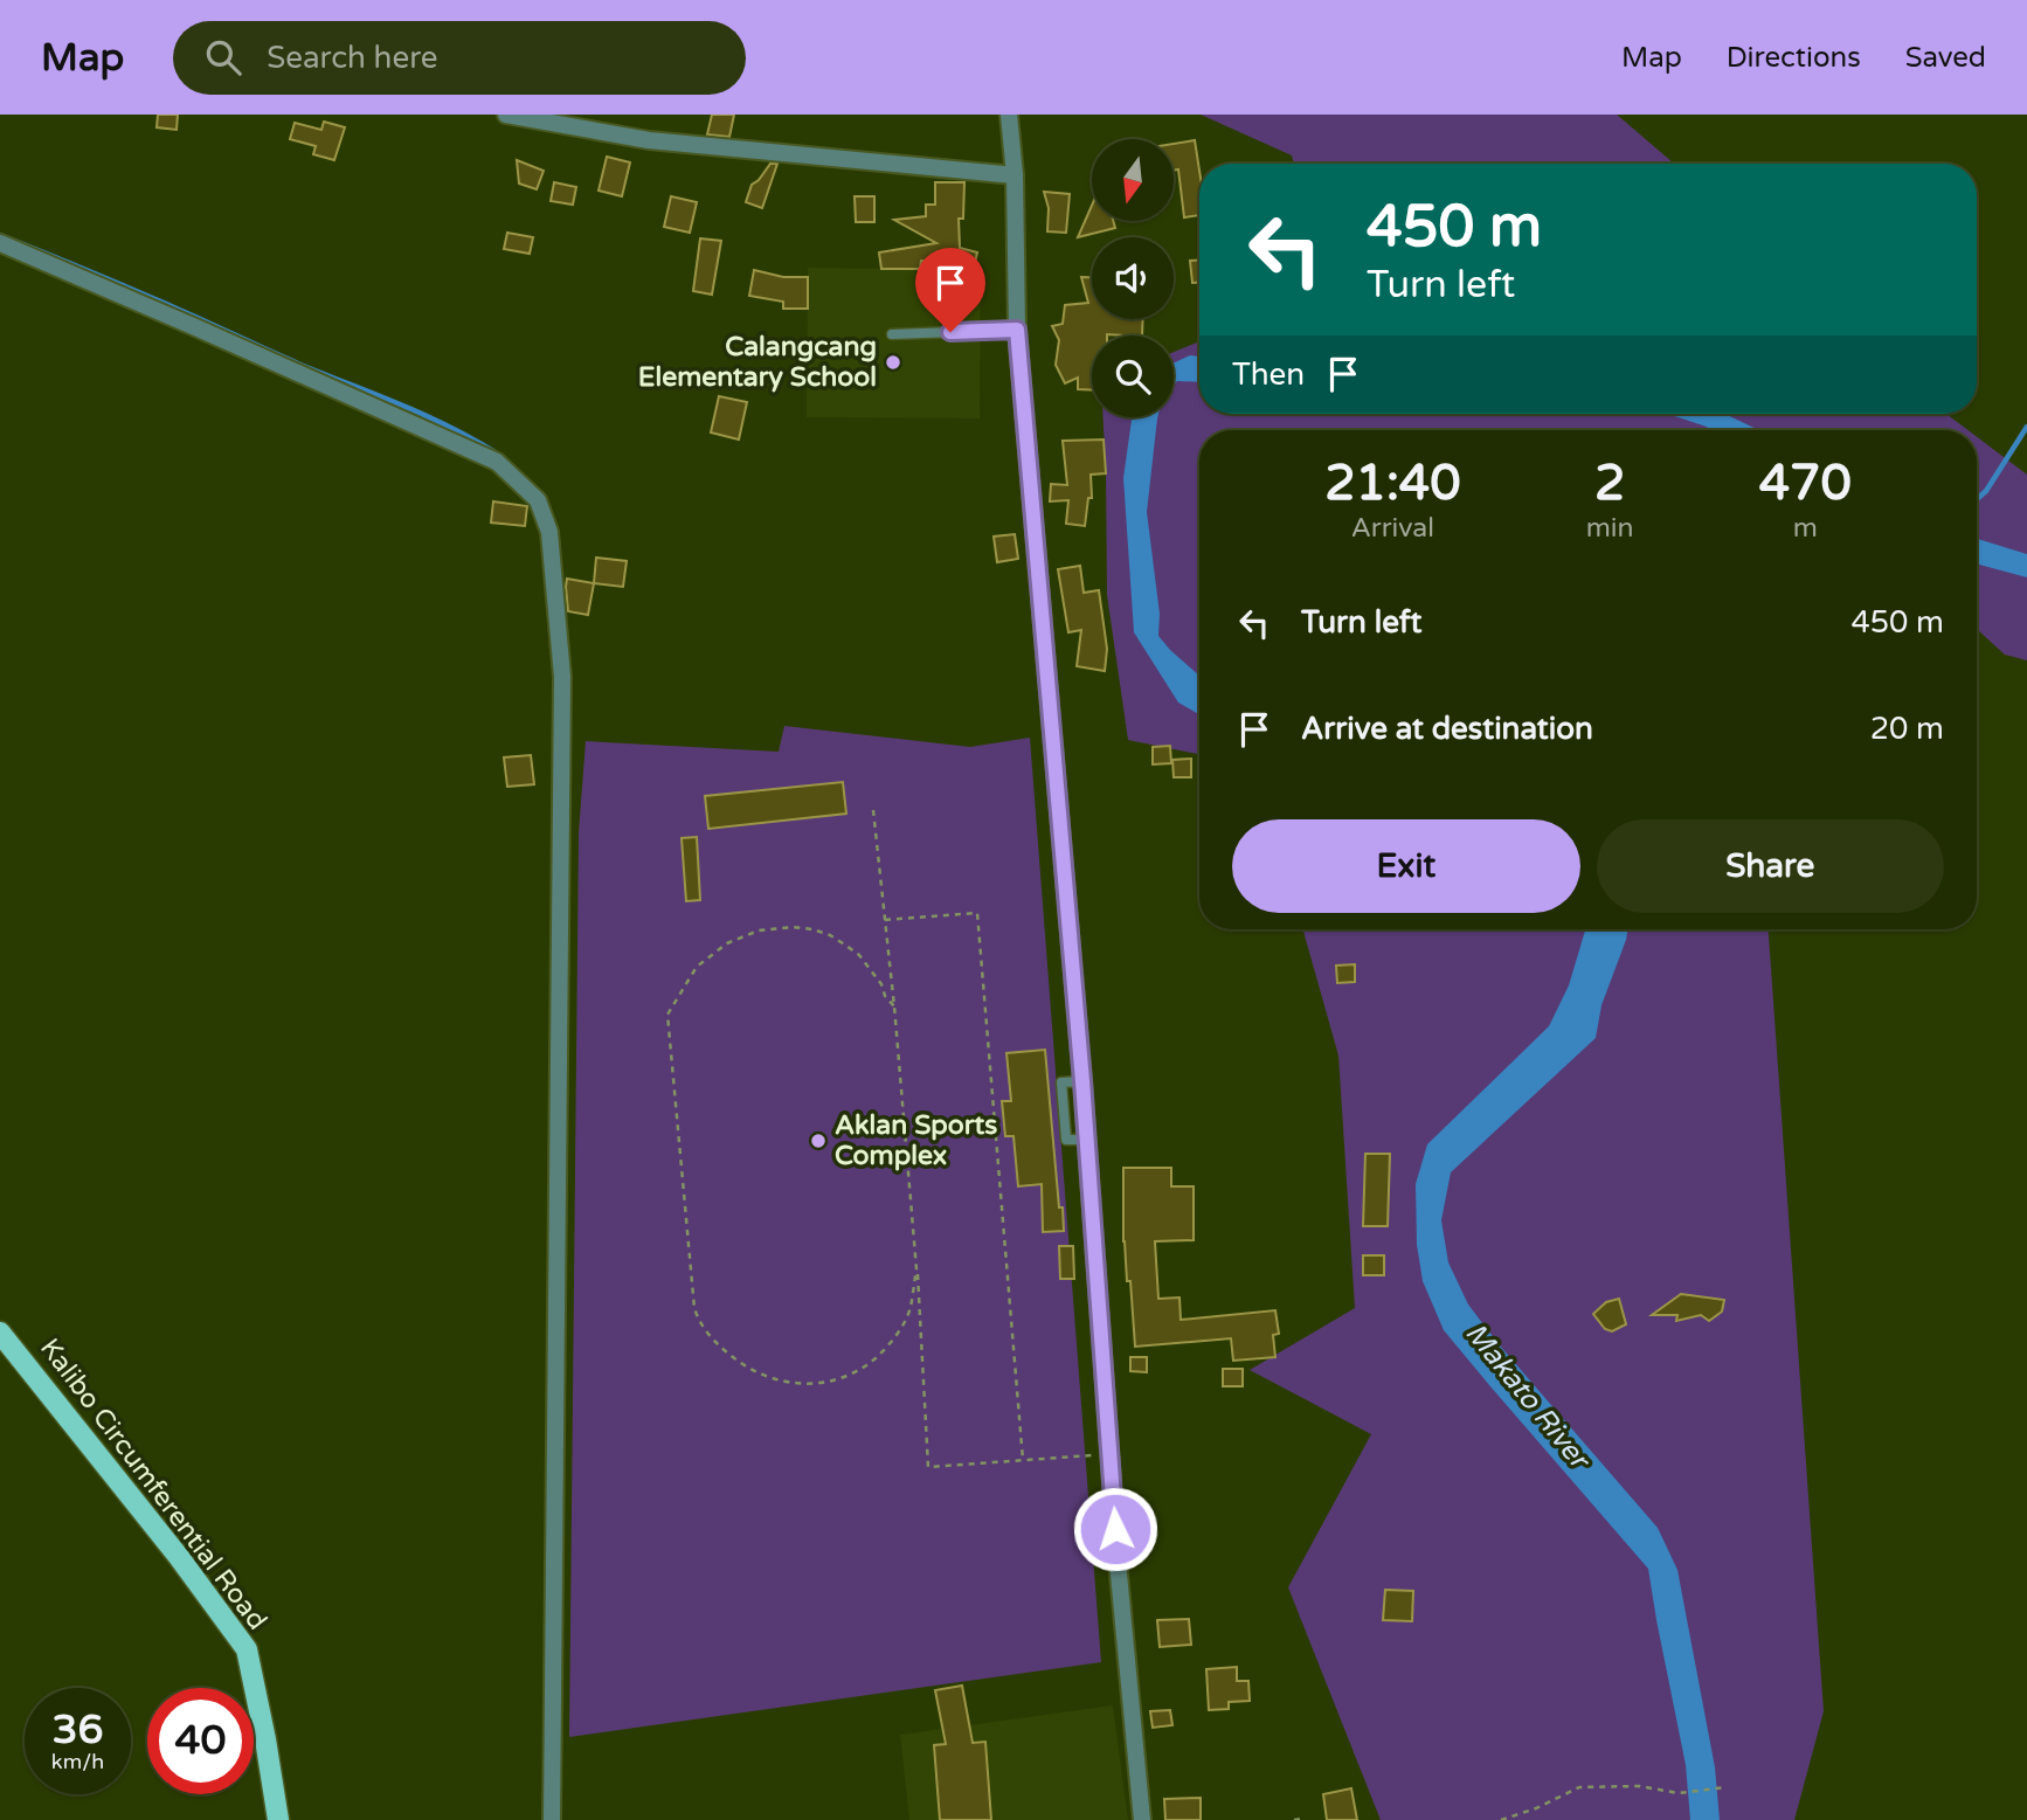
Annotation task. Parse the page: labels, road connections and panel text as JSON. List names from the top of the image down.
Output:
{
  "streets": {
    "main road": ["Kalibo Circumferential Road"]
  },
  "water": ["Makato River"],
  "places": ["Calangcang Elementary School", "Aklan Sports Complex"],
  "north": "bottom",
  "page": {
    "header": "Map",
    "search": "Search here",
    "nav": ["Map", "Directions", "Saved"],
    "turn": ["450 m", "Turn left"],
    "then": "Then",
    "eta": [
      "21:40",
      "Arrival",
      "2",
      "min",
      "470",
      "m"
    ],
    "list": [
      {
        "name": "Turn left",
        "value": "450 m"
      },
      {
        "name": "Arrive at destination",
        "value": "20 m"
      }
    ],
    "buttons": ["Exit", "Share"],
    "speed": "36 km/h",
    "limit": "40"
  }
}
